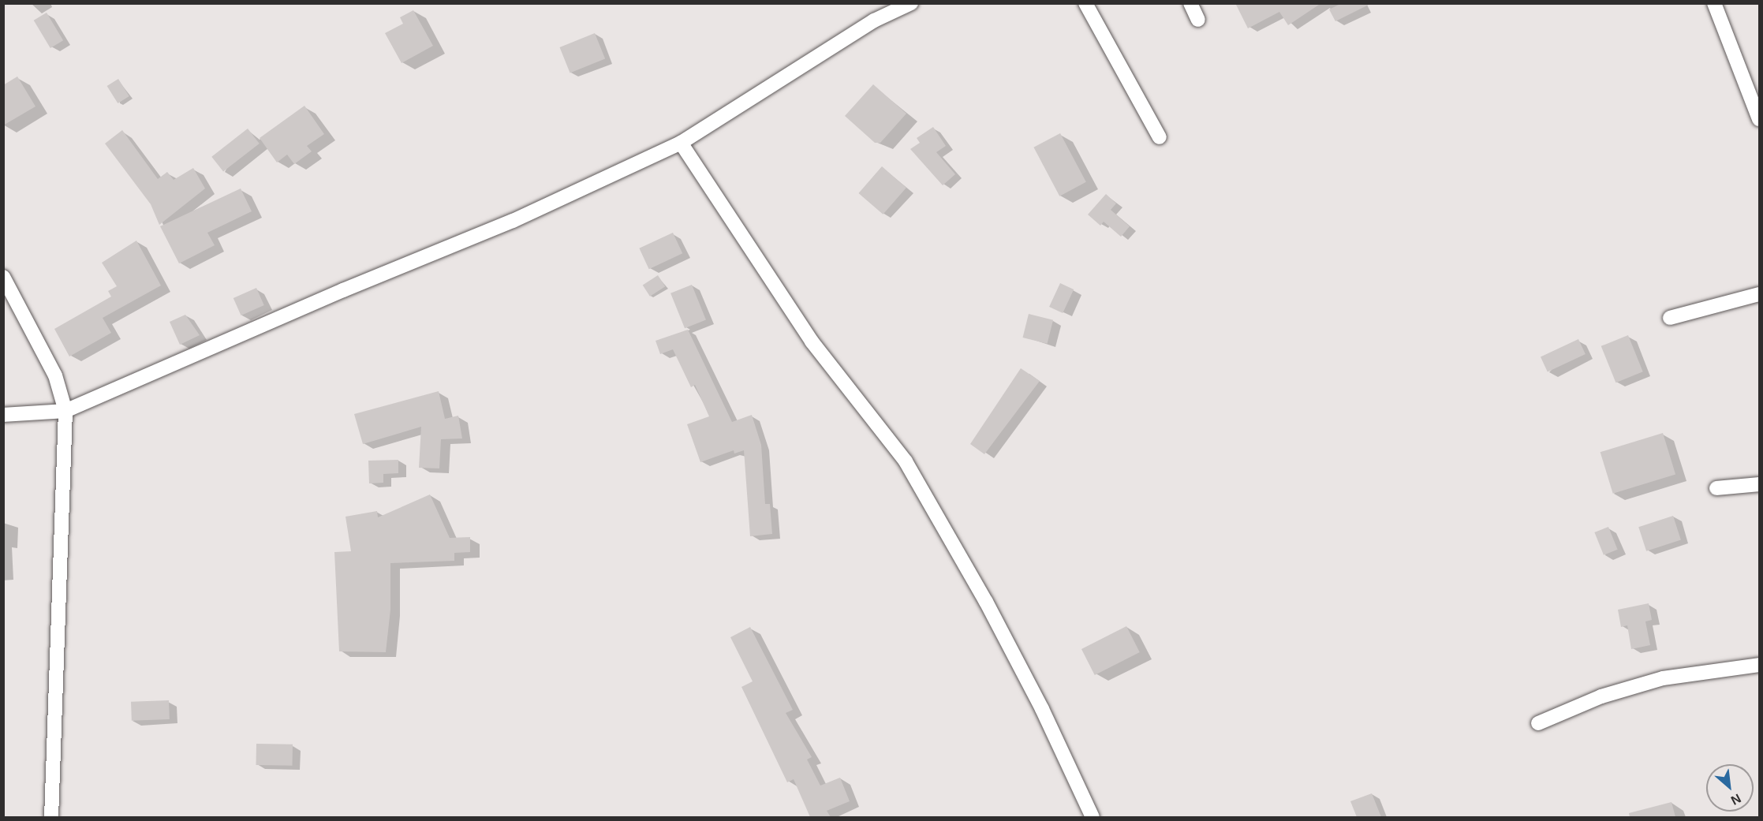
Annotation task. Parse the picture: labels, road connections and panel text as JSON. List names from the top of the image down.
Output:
{
  "north": "bottom right"
}
